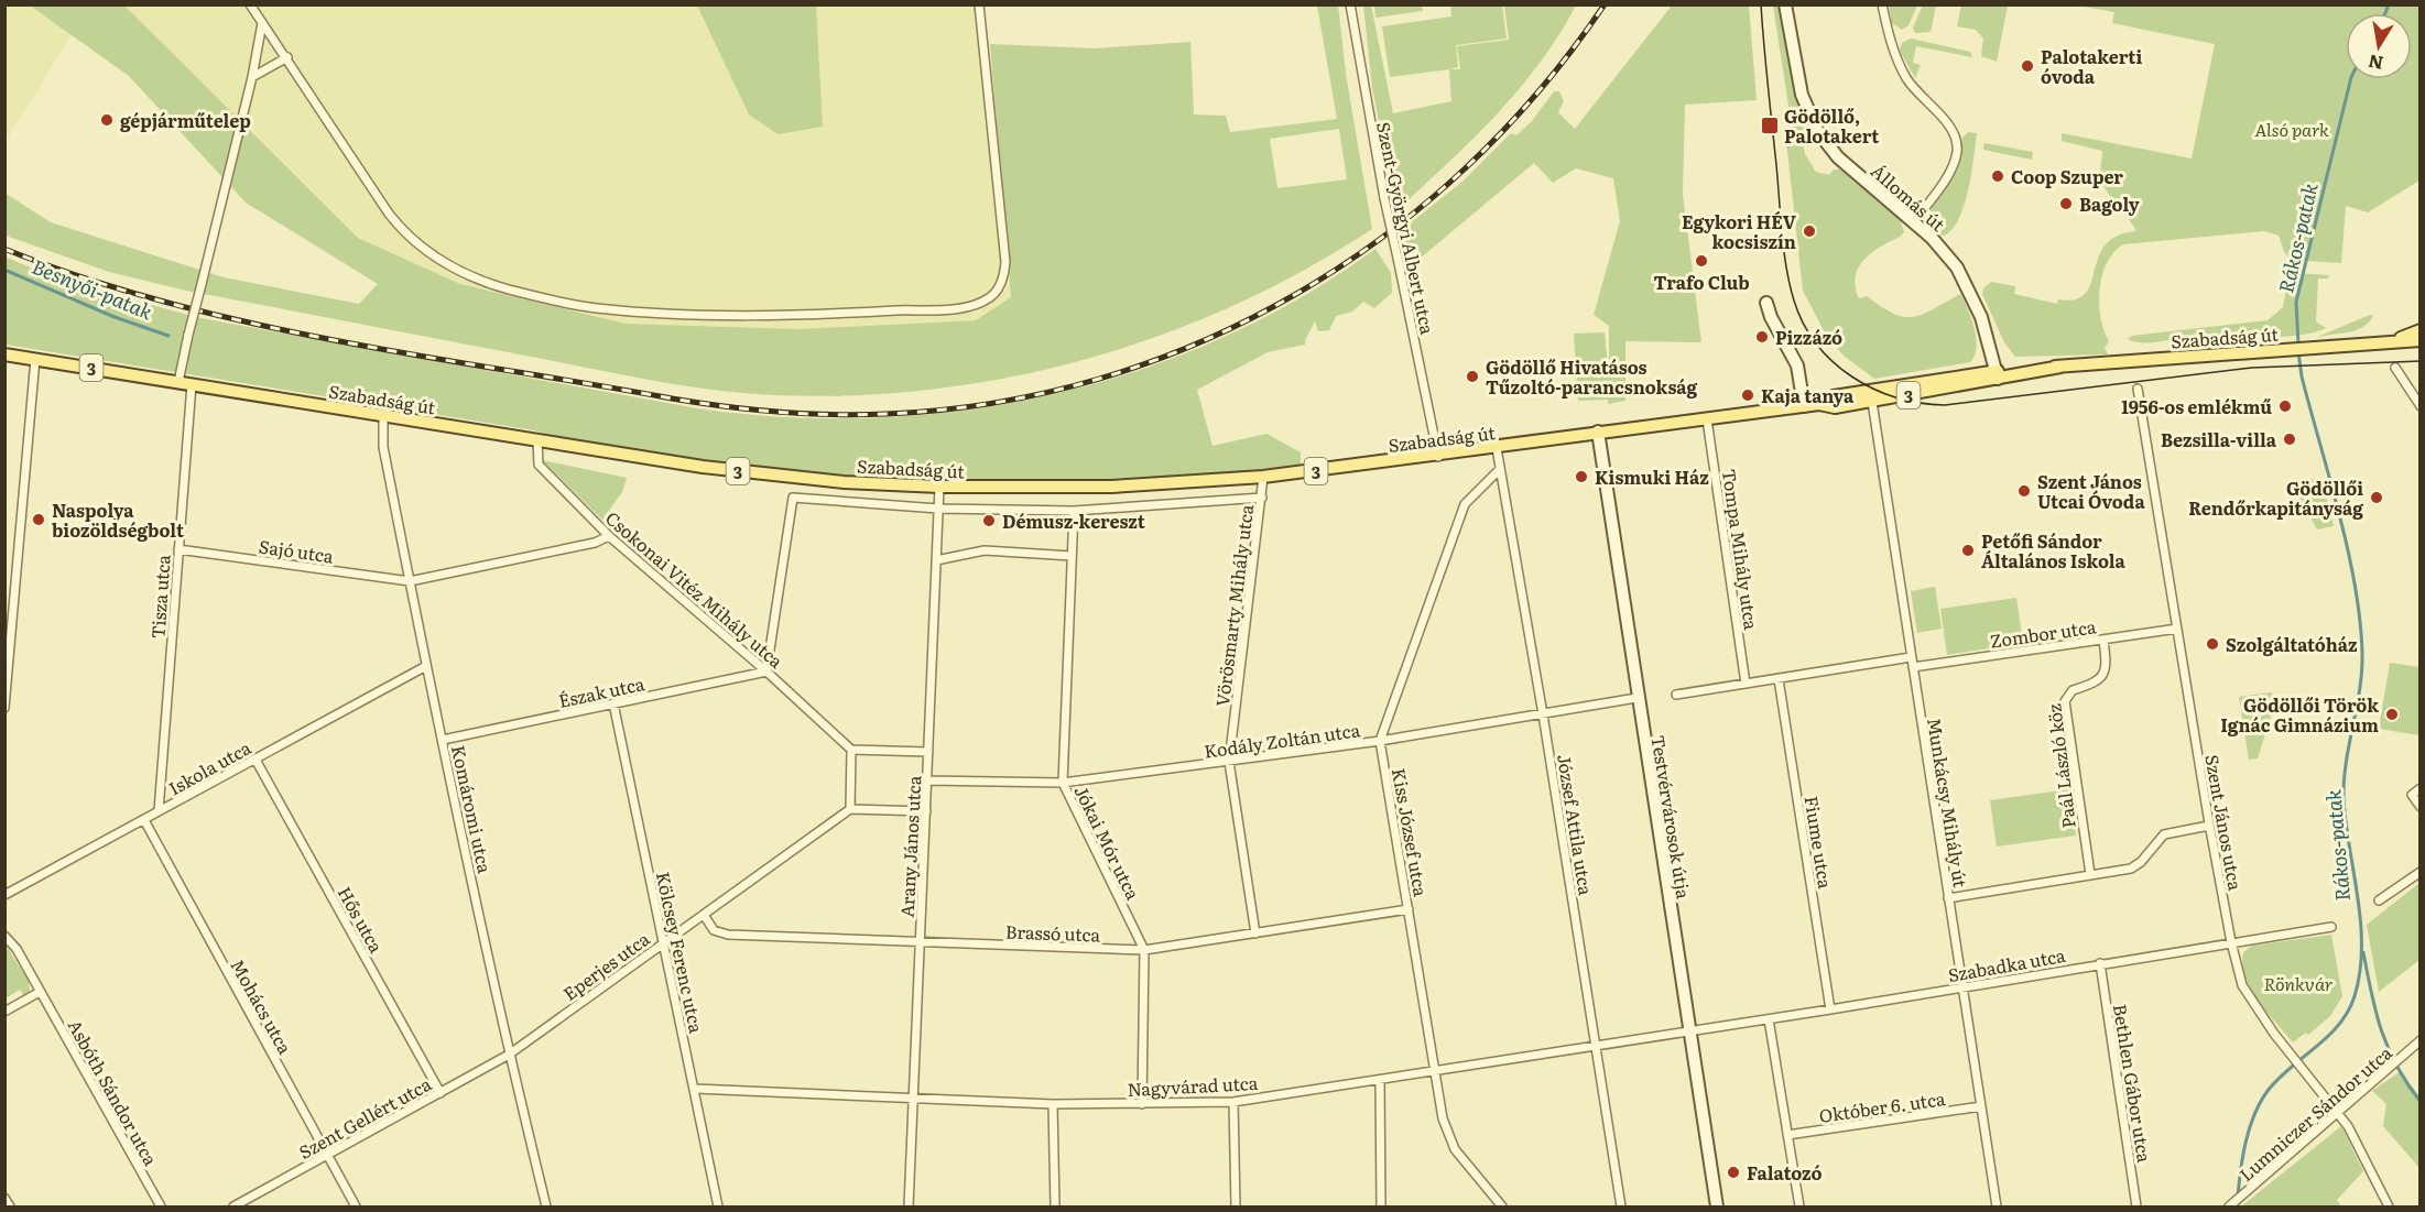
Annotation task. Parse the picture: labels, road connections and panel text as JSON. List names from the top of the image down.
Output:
{
  "streets": {
    "main road": ["Szabadság út", "3"],
    "street": [
      "Állomás út",
      "Szent-Györgyi Albert utca",
      "Tompa Mihály utca",
      "Sajó utca",
      "Csokonai Vitéz Mihály utca",
      "Tisza utca",
      "Vörösmarty Mihály utca",
      "Zombor utca",
      "Észak utca",
      "Kodály Zoltán utca",
      "Paál László köz",
      "Iskola utca",
      "Munkácsy Mihály út",
      "Komáromi utca",
      "Testvérvárosok útja",
      "Szent János utca",
      "József Attila utca",
      "Kiss József utca",
      "Jókai Mór utca",
      "Fiume utca",
      "Arany János utca",
      "Hős utca",
      "Brassó utca",
      "Kölcsey Ferenc utca",
      "Szabadka utca",
      "Eperjes utca",
      "Mohács utca",
      "Bethlen Gábor utca",
      "Nagyvárad utca",
      "Asbóth Sándor utca",
      "Október 6. utca",
      "Lumniczer Sándor utca",
      "Szent Gellért utca"
    ]
  },
  "crossings": [
    ["Állomás út", "Szabadság út"],
    ["Szent-Györgyi Albert utca", "Szabadság út"],
    ["Szabadság út", "Tompa Mihály utca"],
    ["Szabadság út", "Csokonai Vitéz Mihály utca"],
    ["Szabadság út", "Tisza utca"],
    ["Szabadság út", "Vörösmarty Mihály utca"],
    ["Szabadság út", "Munkácsy Mihály út"],
    ["Szabadság út", "Komáromi utca"],
    ["Szabadság út", "Testvérvárosok útja"],
    ["Szabadság út", "József Attila utca"],
    ["Szabadság út", "Arany János utca"],
    ["Sajó utca", "Csokonai Vitéz Mihály utca"],
    ["Sajó utca", "Tisza utca"],
    ["Sajó utca", "Komáromi utca"],
    ["Csokonai Vitéz Mihály utca", "Észak utca"],
    ["Tisza utca", "Iskola utca"],
    ["Vörösmarty Mihály utca", "Kodály Zoltán utca"],
    ["Vörösmarty Mihály utca", "Brassó utca"],
    ["Zombor utca", "Paál László köz"],
    ["Zombor utca", "Munkácsy Mihály út"],
    ["Zombor utca", "Szent János utca"],
    ["Észak utca", "Komáromi utca"],
    ["Észak utca", "Kölcsey Ferenc utca"],
    ["Kodály Zoltán utca", "Testvérvárosok útja"],
    ["Kodály Zoltán utca", "József Attila utca"],
    ["Kodály Zoltán utca", "Kiss József utca"],
    ["Kodály Zoltán utca", "Jókai Mór utca"],
    ["Kodály Zoltán utca", "Arany János utca"],
    ["Iskola utca", "Komáromi utca"],
    ["Iskola utca", "Hős utca"],
    ["Iskola utca", "Mohács utca"],
    ["Munkácsy Mihály út", "Szabadka utca"],
    ["Munkácsy Mihály út", "Október 6. utca"],
    ["Komáromi utca", "Eperjes utca"],
    ["Komáromi utca", "Szent Gellért utca"],
    ["Testvérvárosok útja", "Szabadka utca"],
    ["Testvérvárosok útja", "Nagyvárad utca"],
    ["Szent János utca", "Szabadka utca"],
    ["Szent János utca", "Lumniczer Sándor utca"],
    ["József Attila utca", "Kiss József utca"],
    ["József Attila utca", "Nagyvárad utca"],
    ["Kiss József utca", "Brassó utca"],
    ["Kiss József utca", "Nagyvárad utca"],
    ["Jókai Mór utca", "Brassó utca"],
    ["Jókai Mór utca", "Nagyvárad utca"],
    ["Fiume utca", "Szabadka utca"],
    ["Arany János utca", "Brassó utca"],
    ["Arany János utca", "Nagyvárad utca"],
    ["Hős utca", "Szent Gellért utca"],
    ["Brassó utca", "Eperjes utca"],
    ["Kölcsey Ferenc utca", "Eperjes utca"],
    ["Kölcsey Ferenc utca", "Nagyvárad utca"],
    ["Szabadka utca", "Bethlen Gábor utca"],
    ["Szabadka utca", "Nagyvárad utca"],
    ["Eperjes utca", "Szent Gellért utca"],
    ["Mohács utca", "Szent Gellért utca"]
  ],
  "water": ["Rákos-patak", "Besnyői-patak"],
  "parks": ["Alsó park", "Rönkvár"],
  "places": {
    "other": [
      "Palotakerti óvoda",
      "gépjárműtelep",
      "Coop Szuper",
      "Bagoly",
      "Egykori HÉV kocsiszín",
      "Trafo Club",
      "Pizzázó",
      "Gödöllő Hivatásos Tűzoltó-parancsnokság",
      "Kaja tanya",
      "1956-os emlékmű",
      "Bezsilla-villa",
      "Kismuki Ház",
      "Szent János Utcai Óvoda",
      "Gödöllői Rendőrkapitányság",
      "Naspolya biozöldségbolt",
      "Démusz-kereszt",
      "Petőfi Sándor Általános Iskola",
      "Szolgáltatóház",
      "Gödöllői Török Ignác Gimnázium",
      "Falatozó"
    ],
    "transit": ["Gödöllő, Palotakert"]
  },
  "north": "bottom"
}
